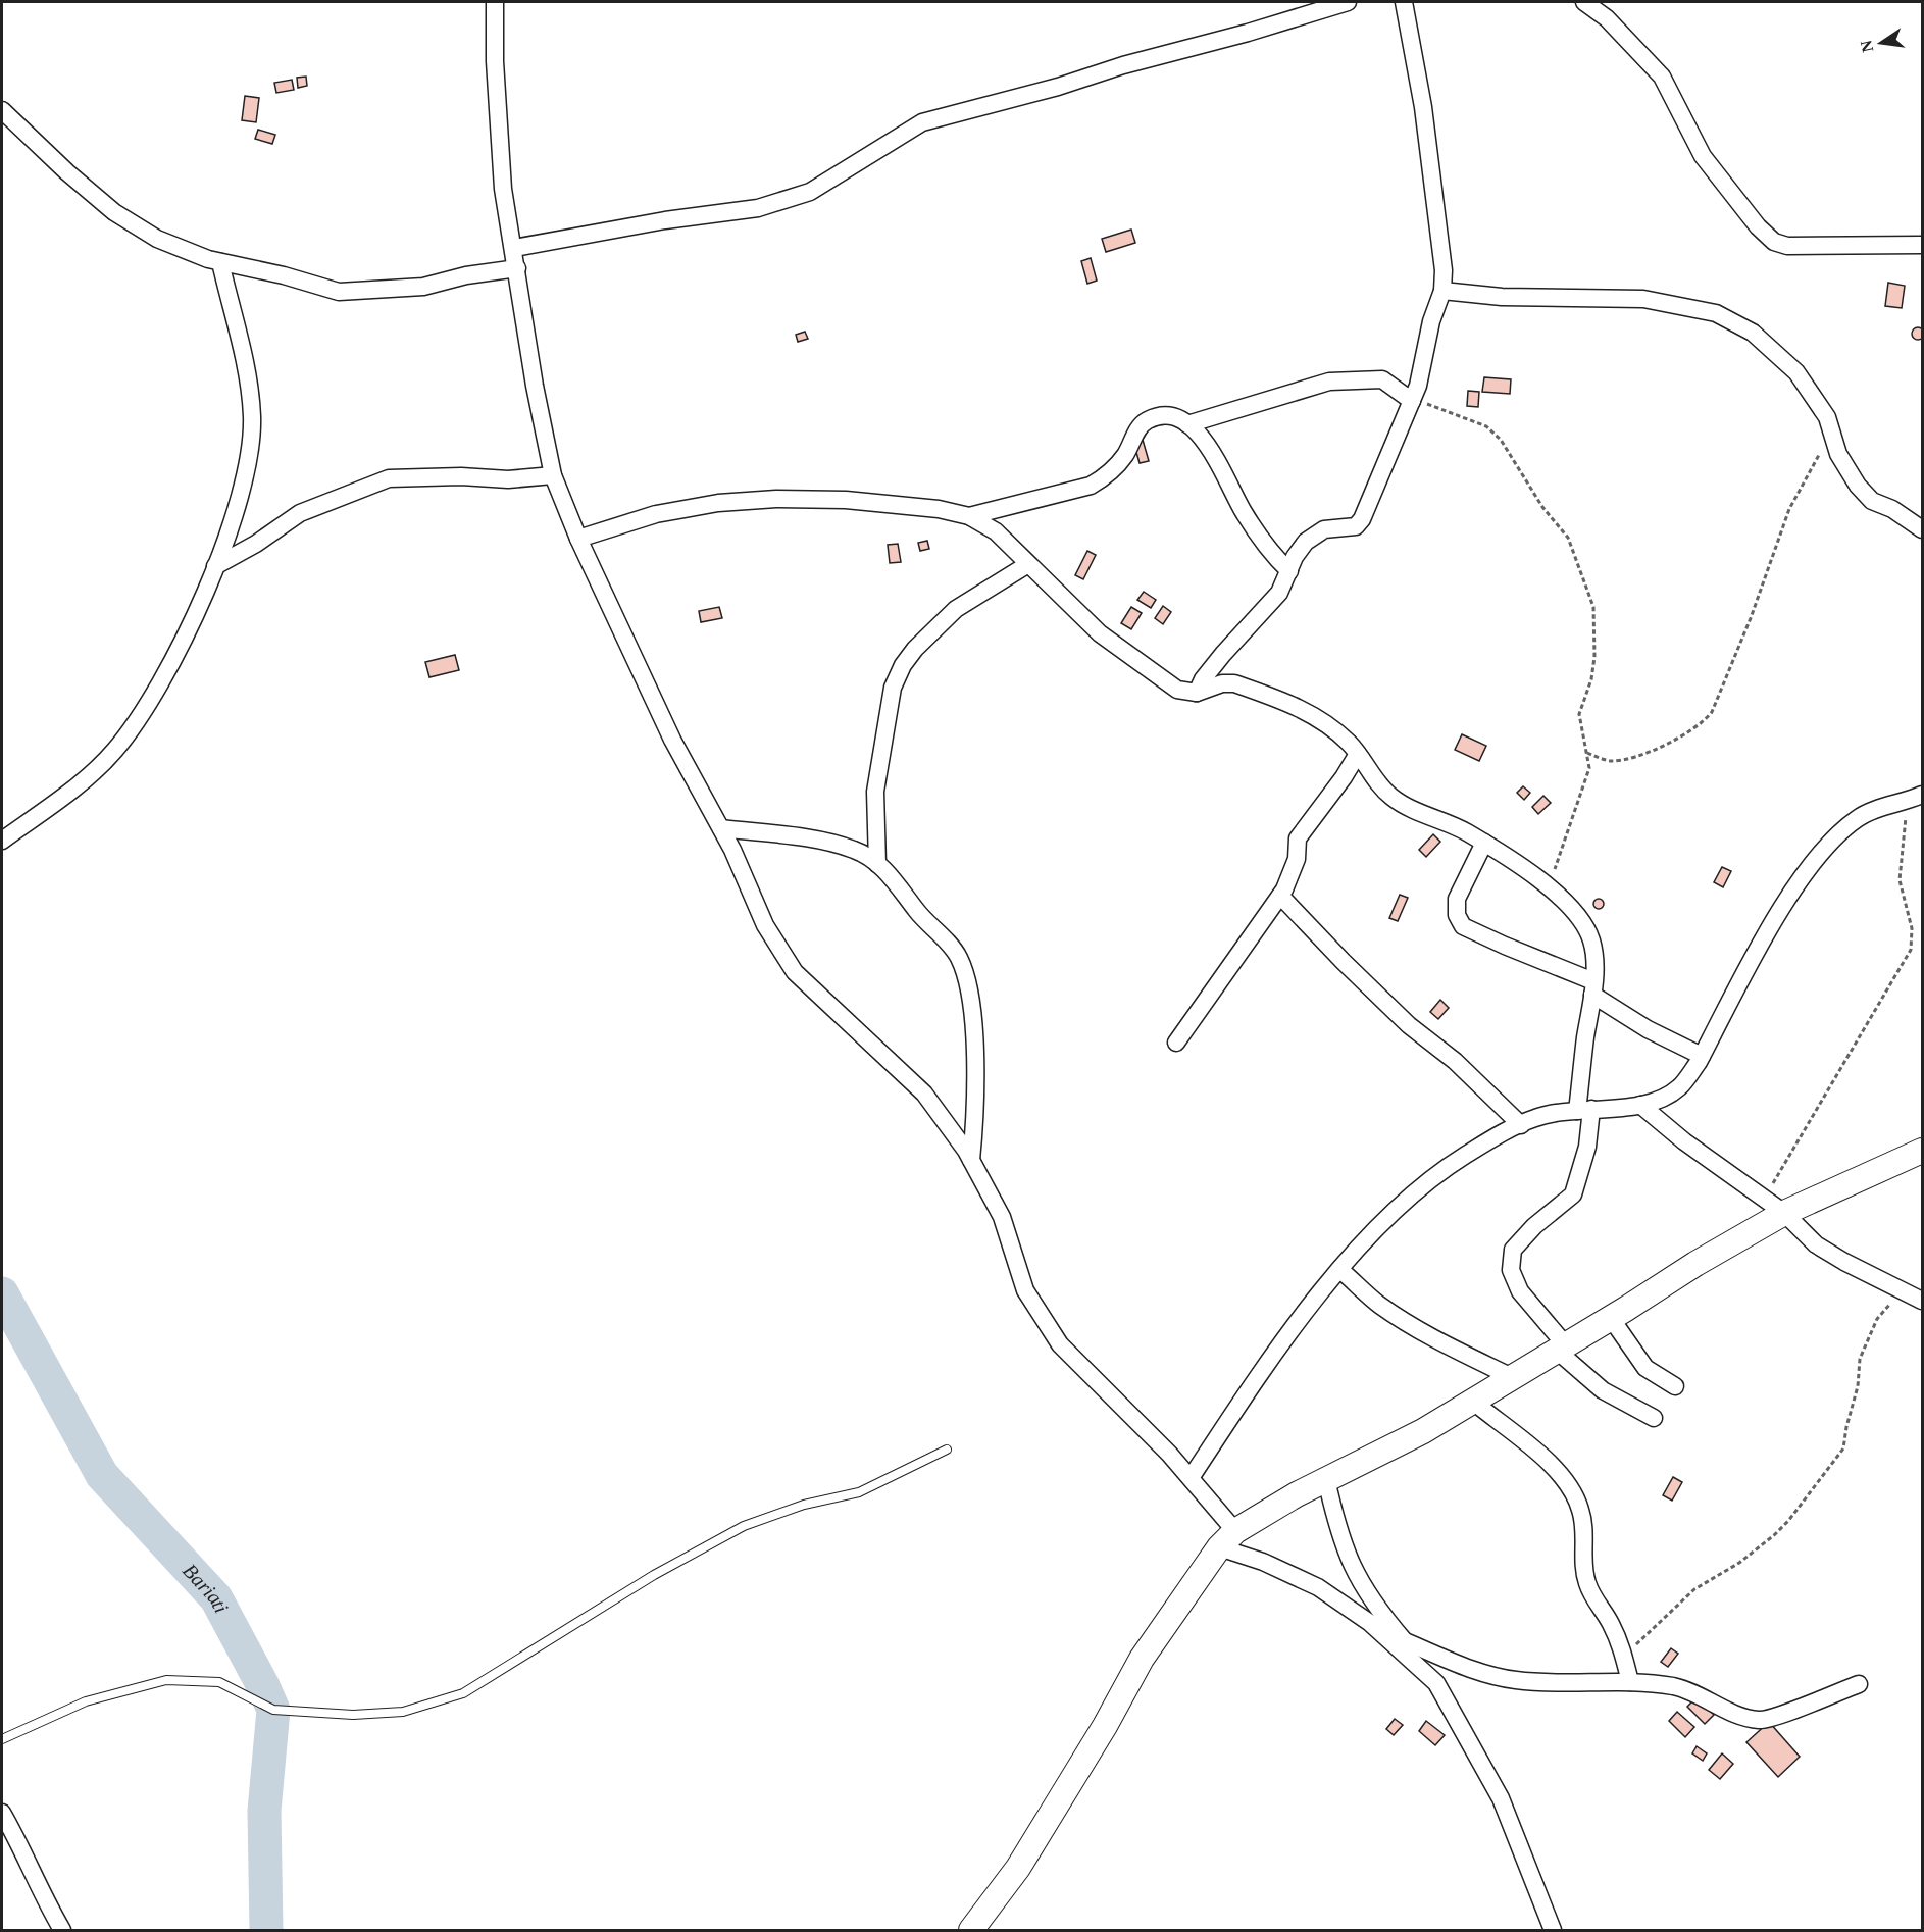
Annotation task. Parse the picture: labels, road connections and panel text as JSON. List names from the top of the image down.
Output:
{
  "water": ["Bariati"],
  "north": "left"
}
